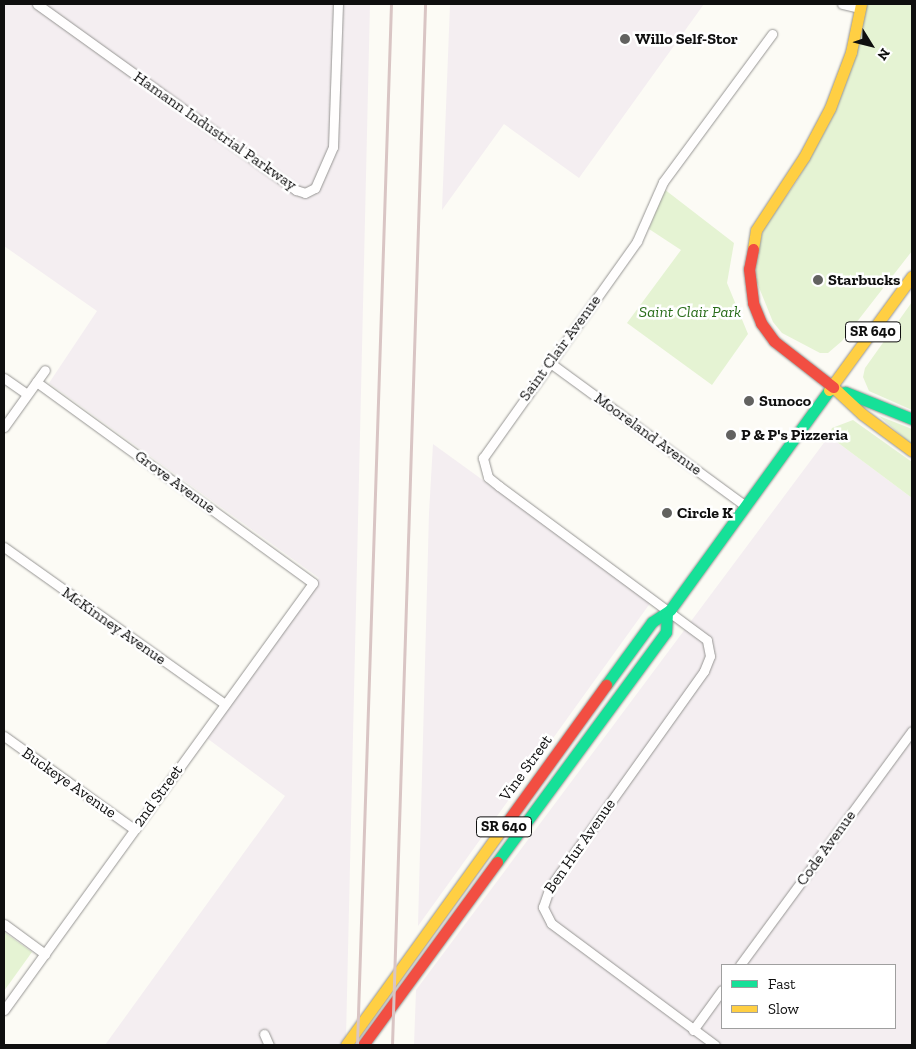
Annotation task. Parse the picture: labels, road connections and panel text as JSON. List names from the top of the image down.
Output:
{
  "streets": {
    "main road": ["SR 640", "Vine Street"],
    "street": [
      "Hamann Industrial Parkway",
      "Saint Clair Avenue",
      "Mooreland Avenue",
      "Grove Avenue",
      "McKinney Avenue",
      "Buckeye Avenue",
      "2nd Street",
      "Ben Hur Avenue",
      "Code Avenue"
    ]
  },
  "crossings": [
    ["Saint Clair Avenue", "Mooreland Avenue"],
    ["Saint Clair Avenue", "Vine Street"],
    ["Saint Clair Avenue", "Ben Hur Avenue"],
    ["Mooreland Avenue", "Vine Street"],
    ["Grove Avenue", "2nd Street"],
    ["McKinney Avenue", "2nd Street"],
    ["Vine Street", "Ben Hur Avenue"],
    ["Buckeye Avenue", "2nd Street"]
  ],
  "parks": ["Saint Clair Park"],
  "places": [
    "Willo Self-Stor",
    "Starbucks",
    "Sunoco",
    "P & P's Pizzeria",
    "Circle K"
  ],
  "legend": ["Fast", "Slow"],
  "north": "bottom right"
}
